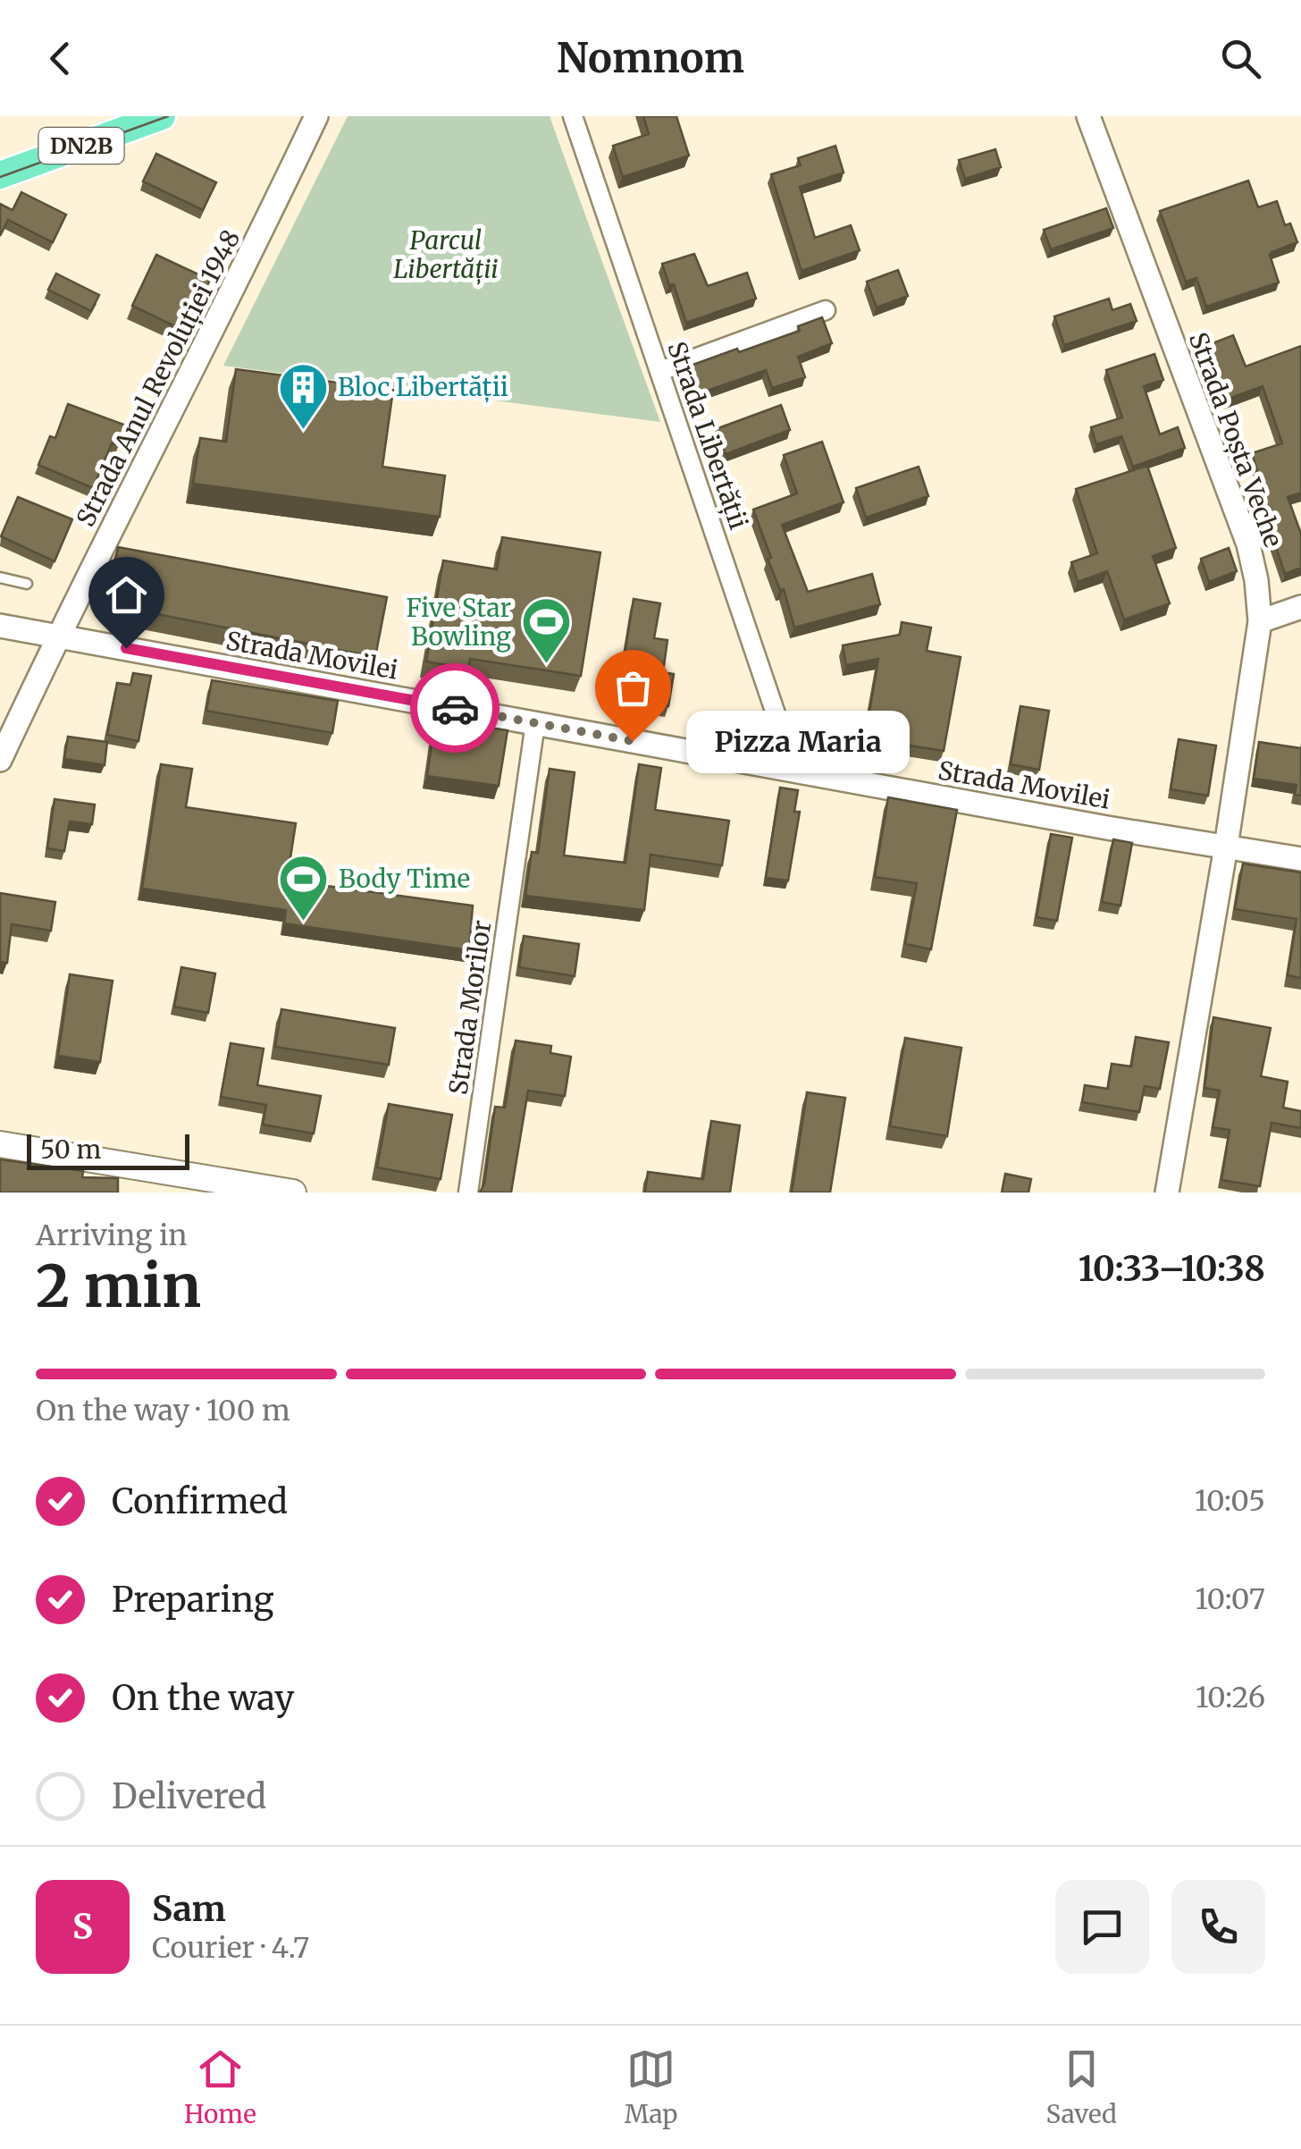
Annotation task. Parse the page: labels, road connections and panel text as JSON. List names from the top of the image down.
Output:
{
  "streets": {
    "main road": ["DN2B"],
    "street": [
      "Strada Anul Revoluției 1948",
      "Strada Libertății",
      "Strada Poșta Veche",
      "Strada Movilei",
      "Strada Morilor"
    ]
  },
  "crossings": [
    ["Strada Anul Revoluției 1948", "Strada Movilei"],
    ["Strada Libertății", "Strada Movilei"],
    ["Strada Poșta Veche", "Strada Movilei"],
    ["Strada Movilei", "Strada Morilor"]
  ],
  "parks": ["Parcul Libertății"],
  "places": {
    "building": ["Bloc Libertății"],
    "sports": ["Five Star Bowling", "Body Time"],
    "other": ["Pizza Maria"]
  },
  "scale_bar": "50 m",
  "page": {
    "header": "Nomnom",
    "bubble": "Pizza Maria",
    "scale": "50 m",
    "heading": ["2 min", "Arriving in", "10:33–10:38"],
    "panel": ["Sam", "Courier · 4.7"],
    "bar": "On the way · 100 m",
    "list": [
      ["Confirmed", "10:05"],
      ["Preparing", "10:07"],
      ["On the way", "10:26"],
      "Delivered"
    ],
    "round": "S",
    "tabs": ["Home", "Map", "Saved"]
  }
}
